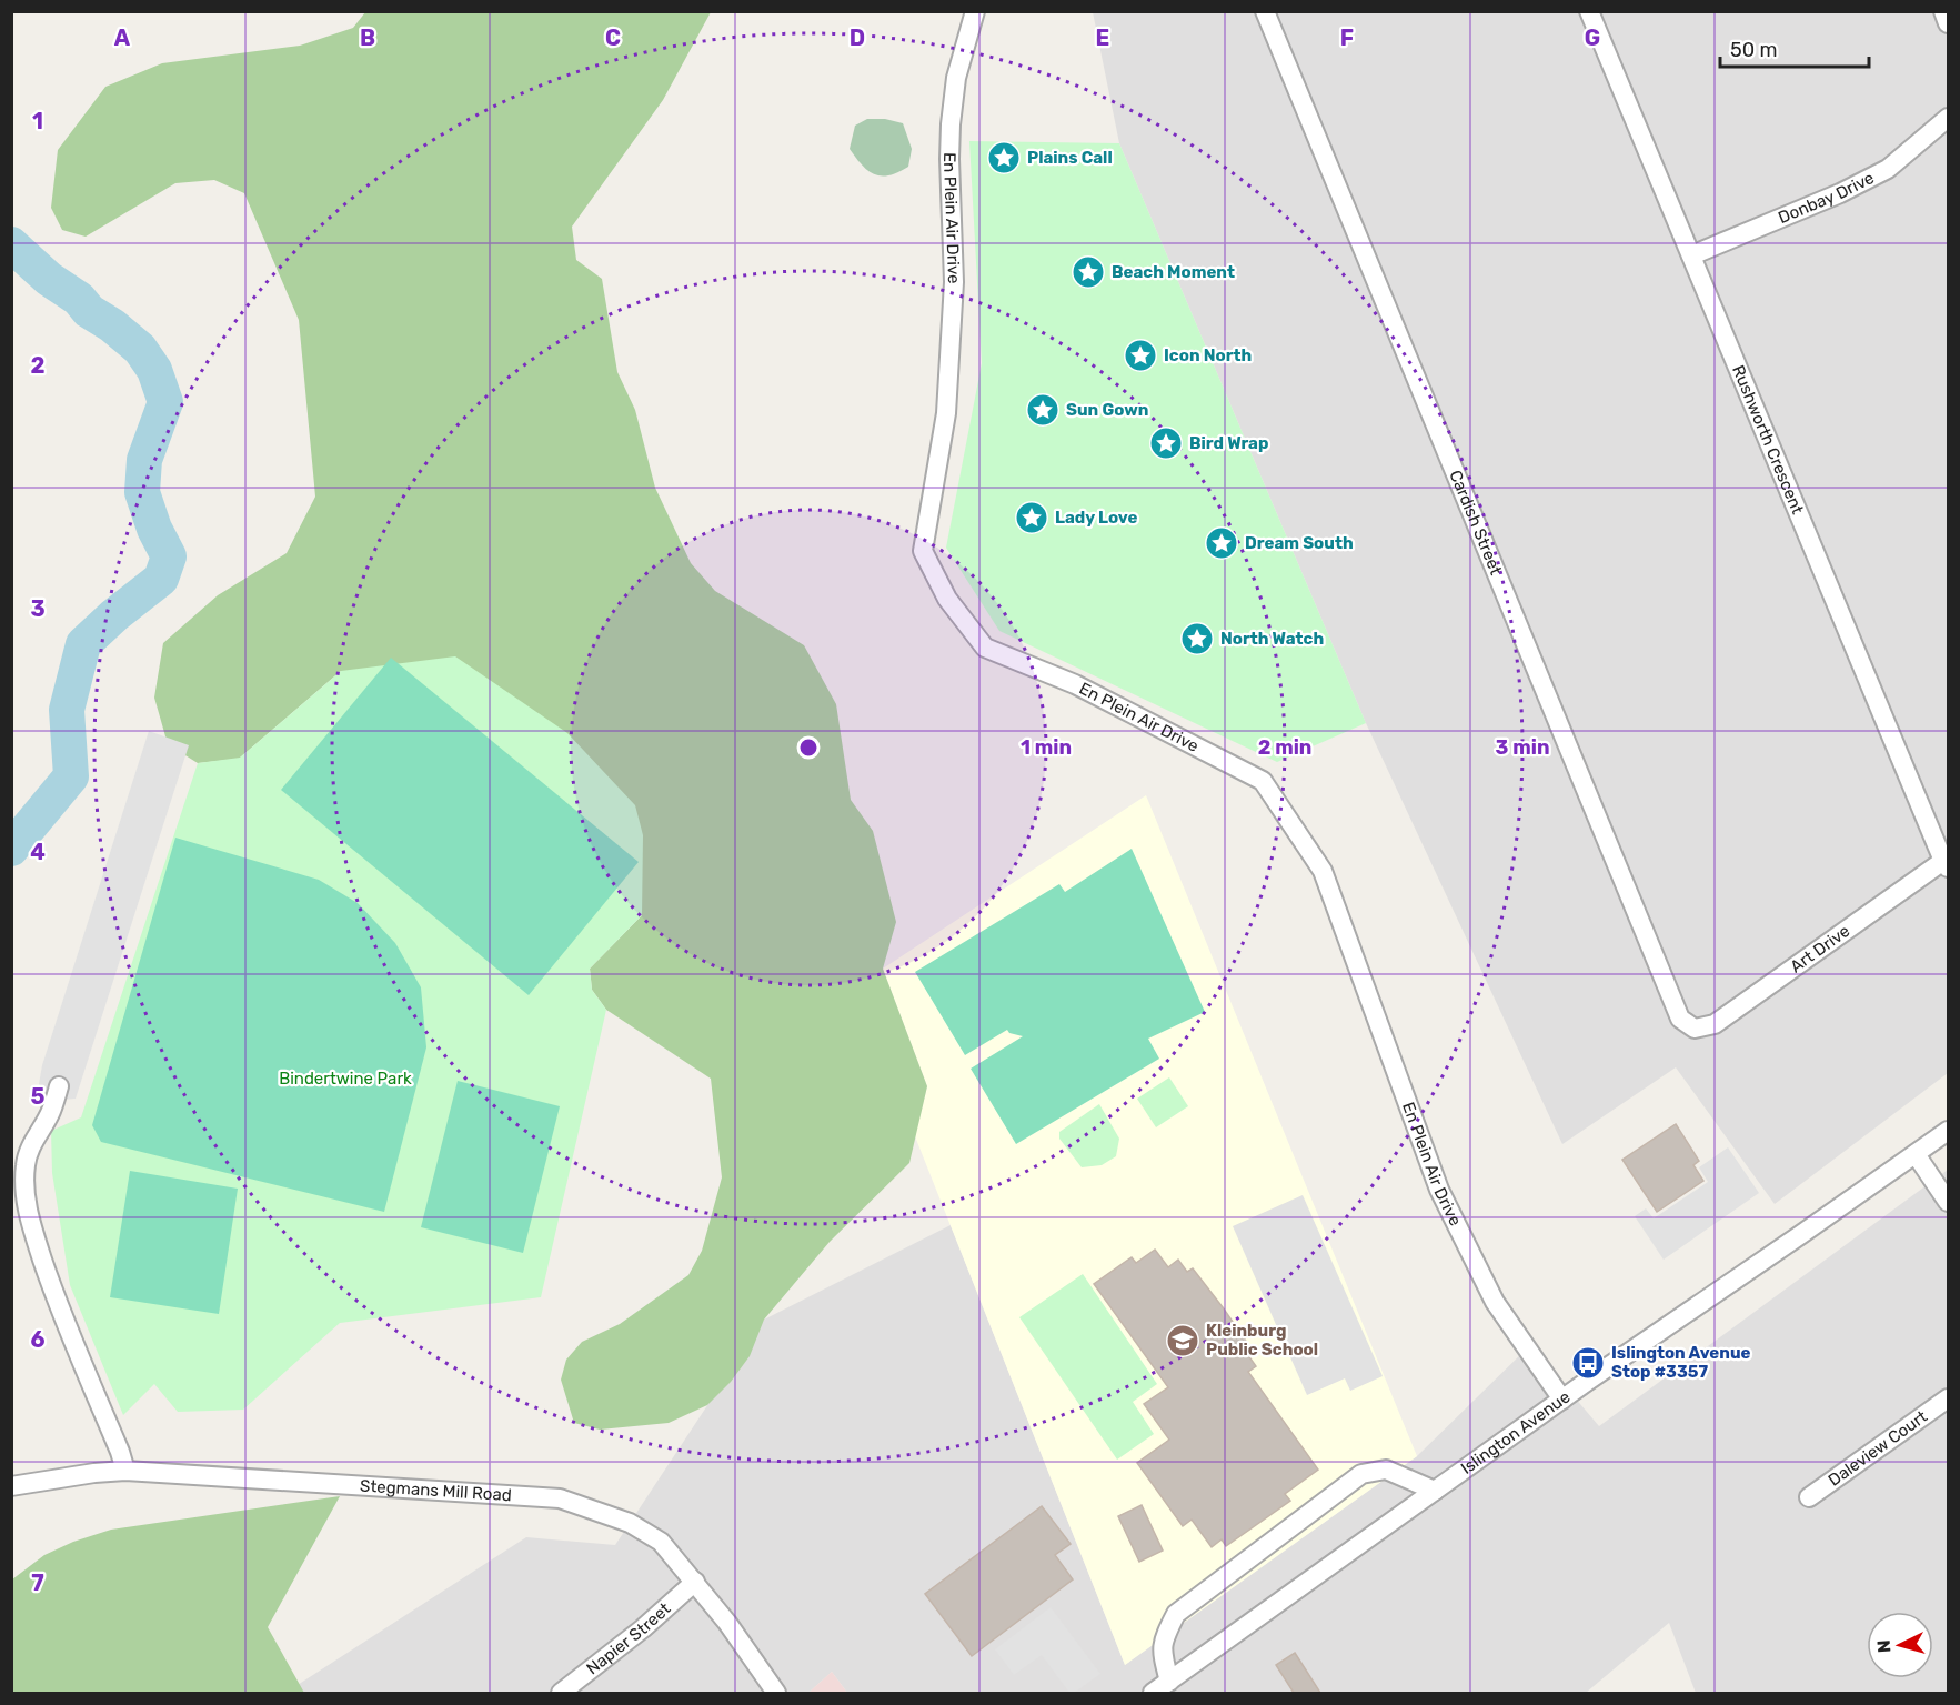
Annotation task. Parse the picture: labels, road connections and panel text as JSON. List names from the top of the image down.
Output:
{
  "streets": {
    "street": [
      "Donbay Drive",
      "En Plein Air Drive",
      "Rushworth Crescent",
      "Cardish Street",
      "Art Drive",
      "Islington Avenue",
      "Daleview Court",
      "Stegmans Mill Road",
      "Napier Street"
    ]
  },
  "crossings": [
    ["Donbay Drive", "Rushworth Crescent"],
    ["En Plein Air Drive", "Islington Avenue"],
    ["Rushworth Crescent", "Art Drive"],
    ["Cardish Street", "Art Drive"],
    ["Stegmans Mill Road", "Napier Street"]
  ],
  "parks": ["Bindertwine Park"],
  "places": {
    "place": [
      "Plains Call",
      "Beach Moment",
      "Icon North",
      "Sun Gown",
      "Bird Wrap",
      "Lady Love",
      "Dream South",
      "North Watch"
    ],
    "school or university": ["Kleinburg Public School"],
    "bus stop": ["Islington Avenue Stop #3357"]
  },
  "scale_bar": "50 m",
  "north": "left",
  "grid": {
    "columns": [
      "A",
      "B",
      "C",
      "D",
      "E",
      "F",
      "G"
    ],
    "rows": [
      "1",
      "2",
      "3",
      "4",
      "5",
      "6",
      "7"
    ]
  },
  "rings": ["1 min", "2 min", "3 min"]
}
